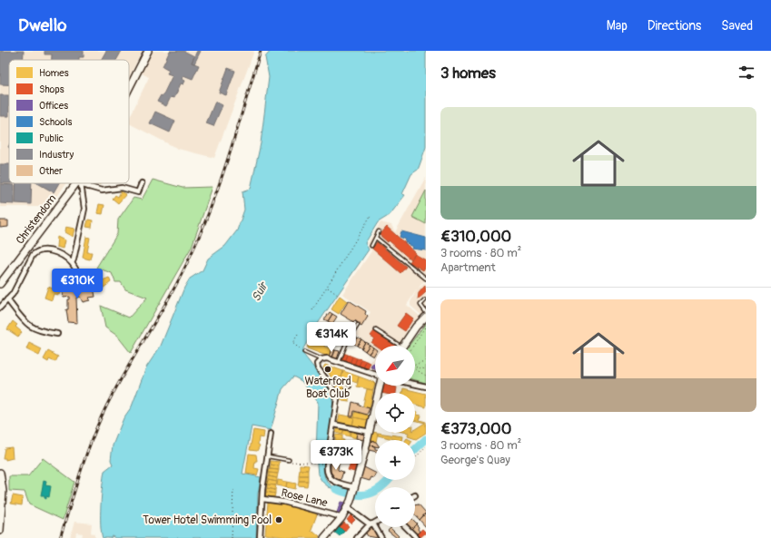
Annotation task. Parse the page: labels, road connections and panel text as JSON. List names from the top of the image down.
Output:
{
  "streets": {
    "street": ["Christendom", "Rose Lane"]
  },
  "water": ["Suir"],
  "places": ["Waterford Boat Club", "Tower Hotel Swimming Pool"],
  "legend": [
    "Homes",
    "Shops",
    "Offices",
    "Schools",
    "Public",
    "Industry",
    "Other"
  ],
  "north": "bottom left",
  "page": {
    "header": "Dwello",
    "nav": ["Map", "Directions", "Saved"],
    "heading": "3 homes",
    "list": [
      {
        "name": "€310,000",
        "note": "3 rooms · 80 m² · Apartment"
      },
      {
        "name": "€373,000",
        "note": "3 rooms · 80 m² · George's Quay"
      }
    ],
    "price": ["€310K", "€314K", "€373K"],
    "map_buttons": ["+", "−"]
  }
}
